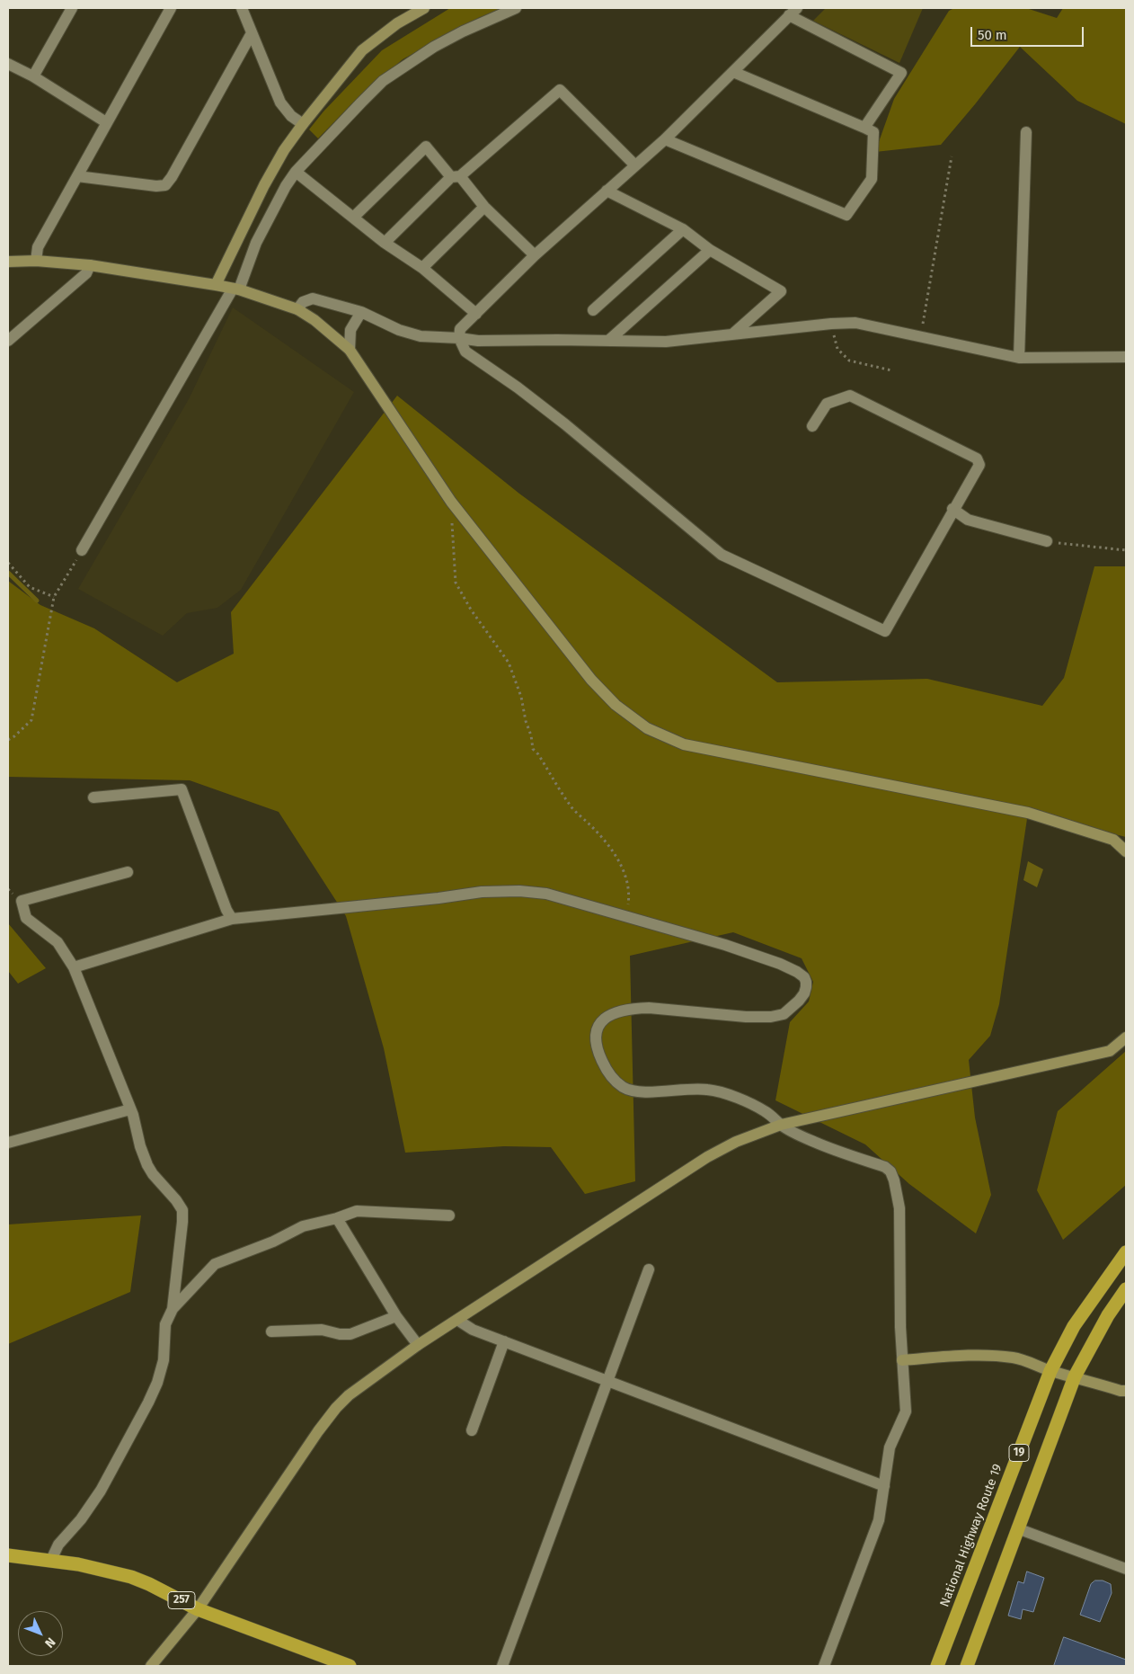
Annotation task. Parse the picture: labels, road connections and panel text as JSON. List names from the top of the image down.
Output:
{
  "streets": {
    "highway": ["19", "National Highway Route 19", "257"]
  },
  "scale_bar": "50 m",
  "north": "bottom right"
}
